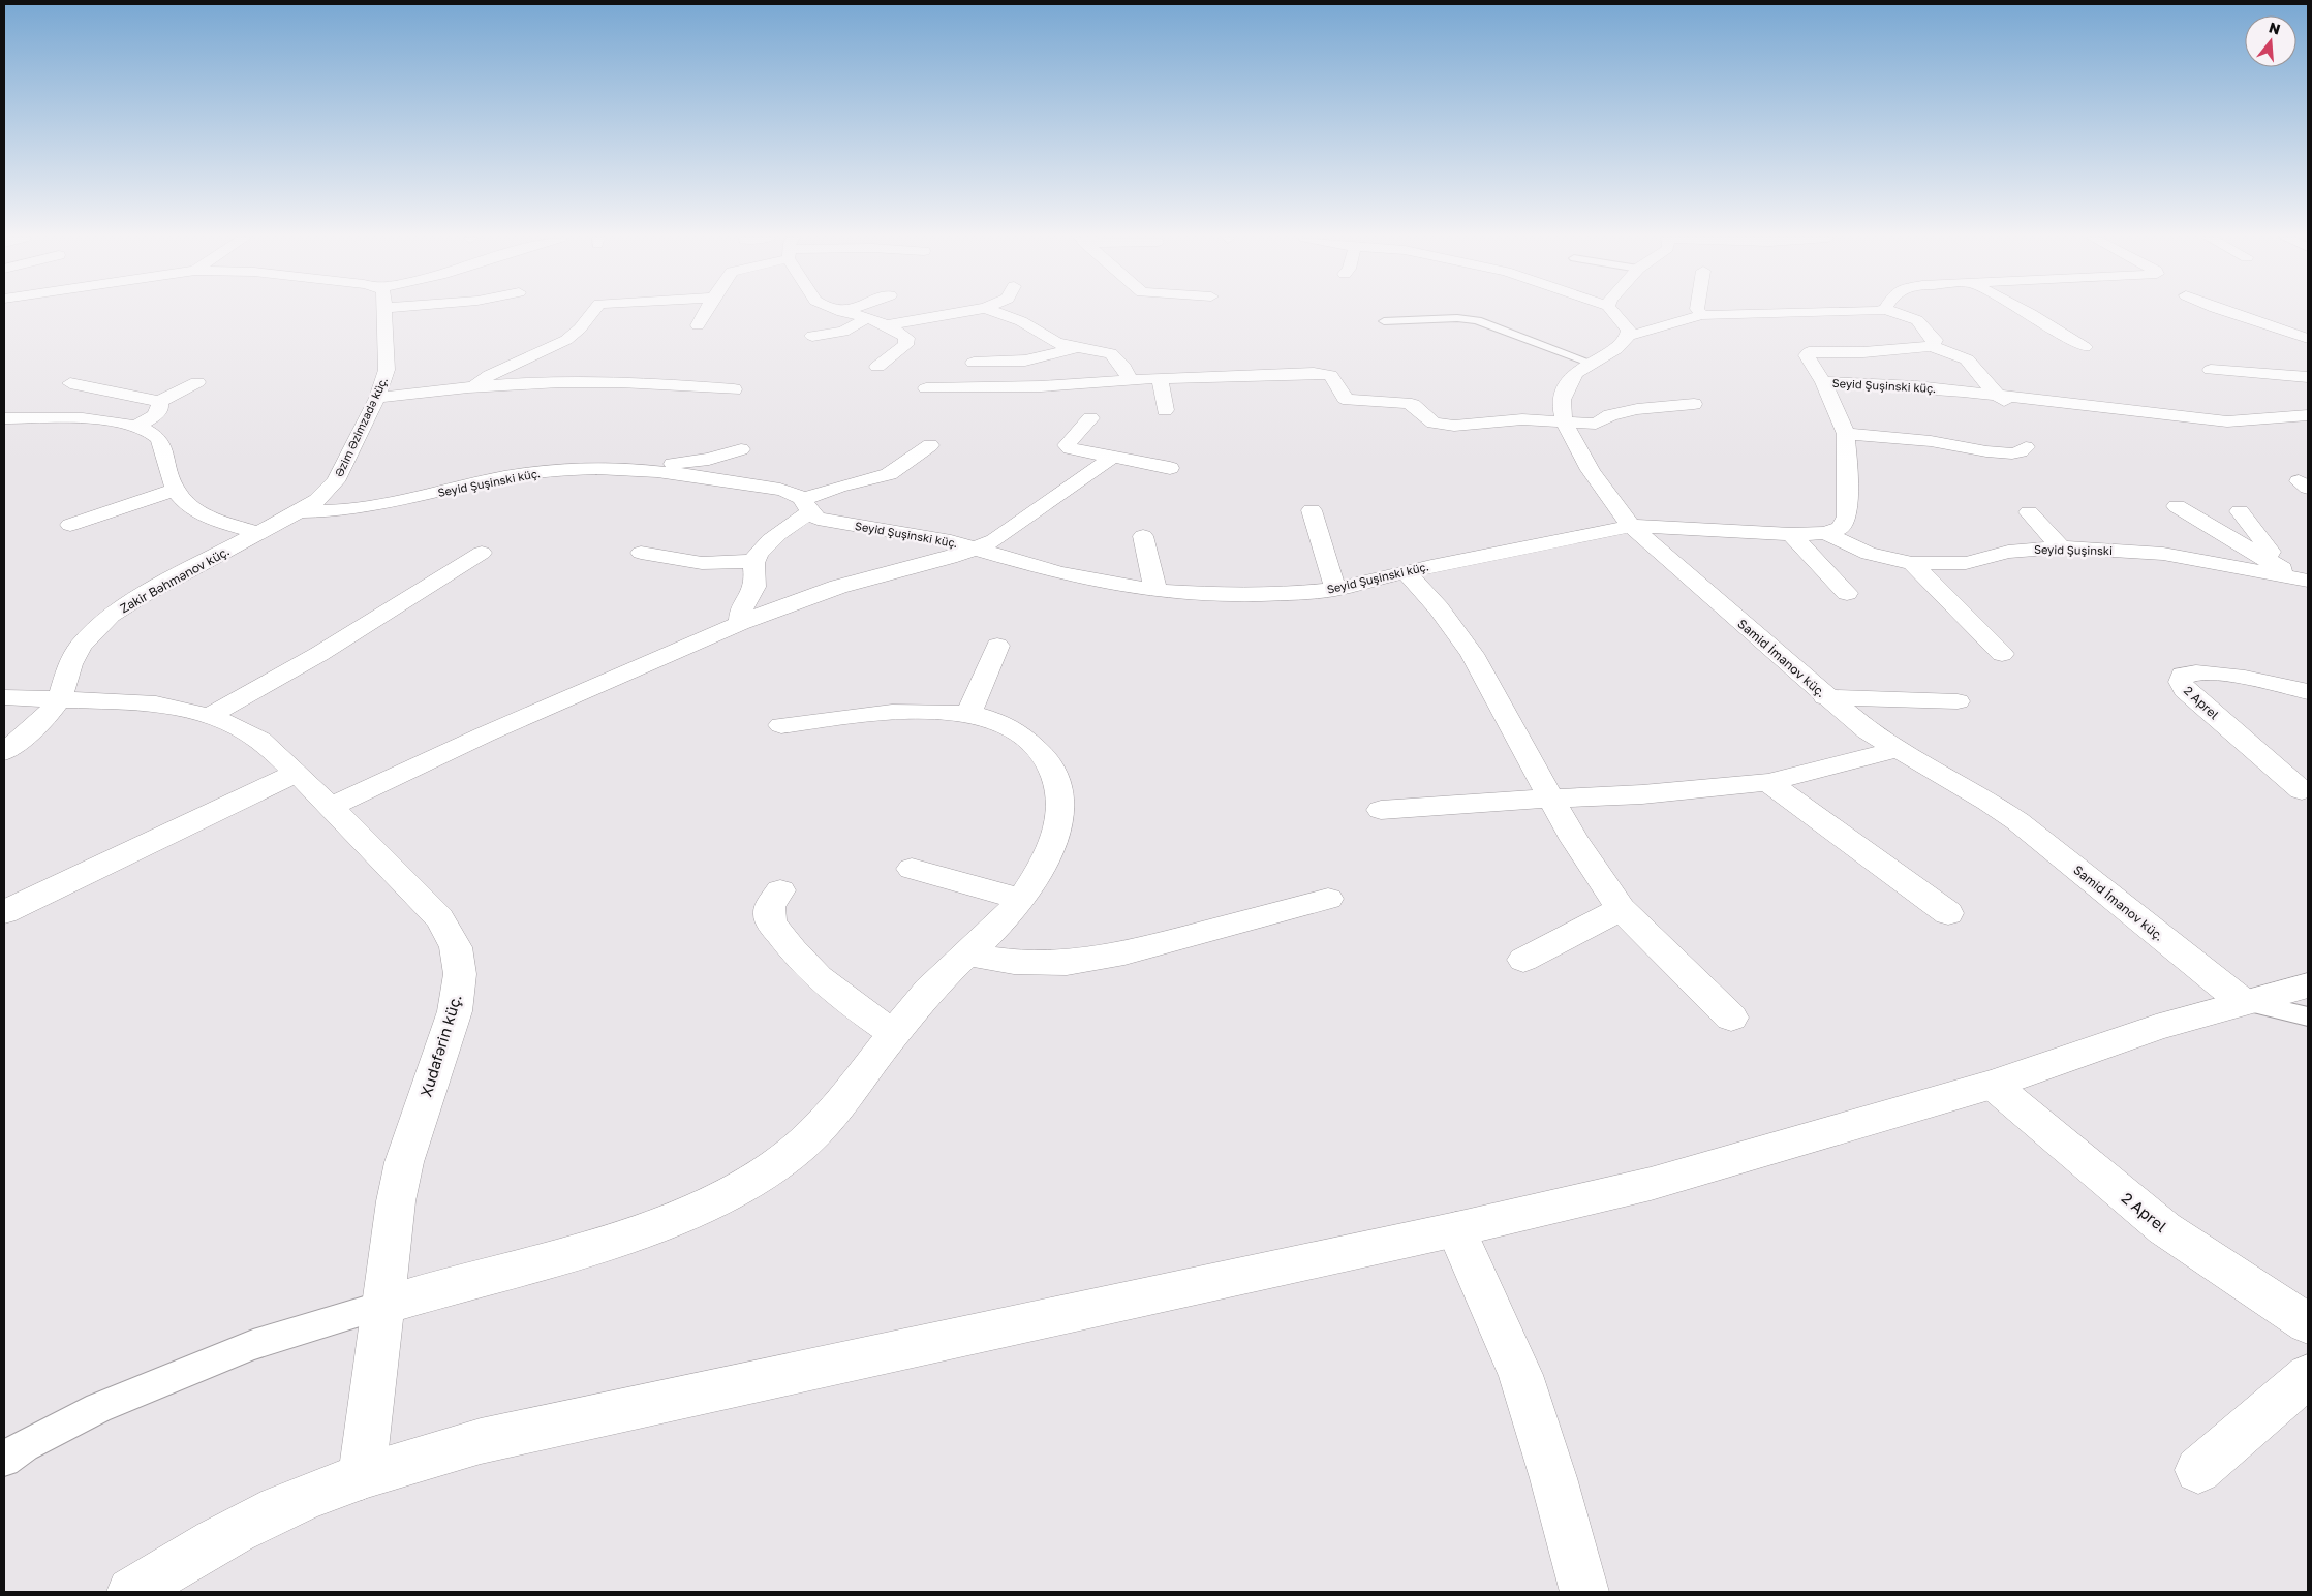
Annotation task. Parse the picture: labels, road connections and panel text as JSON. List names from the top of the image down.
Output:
{
  "streets": {
    "street": [
      "Seyid Şuşinski küç.",
      "Əzim Əzimzadə küç.",
      "Seyid Şuşinski",
      "Zakir Bəhmənov küç.",
      "Samid İmanov küç.",
      "2 Aprel",
      "Xudafərin küç."
    ]
  },
  "crossings": [
    ["Seyid Şuşinski küç.", "Əzim Əzimzadə küç."],
    ["Seyid Şuşinski küç.", "Seyid Şuşinski"],
    ["Seyid Şuşinski küç.", "Samid İmanov küç."],
    ["Əzim Əzimzadə küç.", "Zakir Bəhmənov küç."],
    ["Zakir Bəhmənov küç.", "Xudafərin küç."]
  ],
  "north": "top"
}
